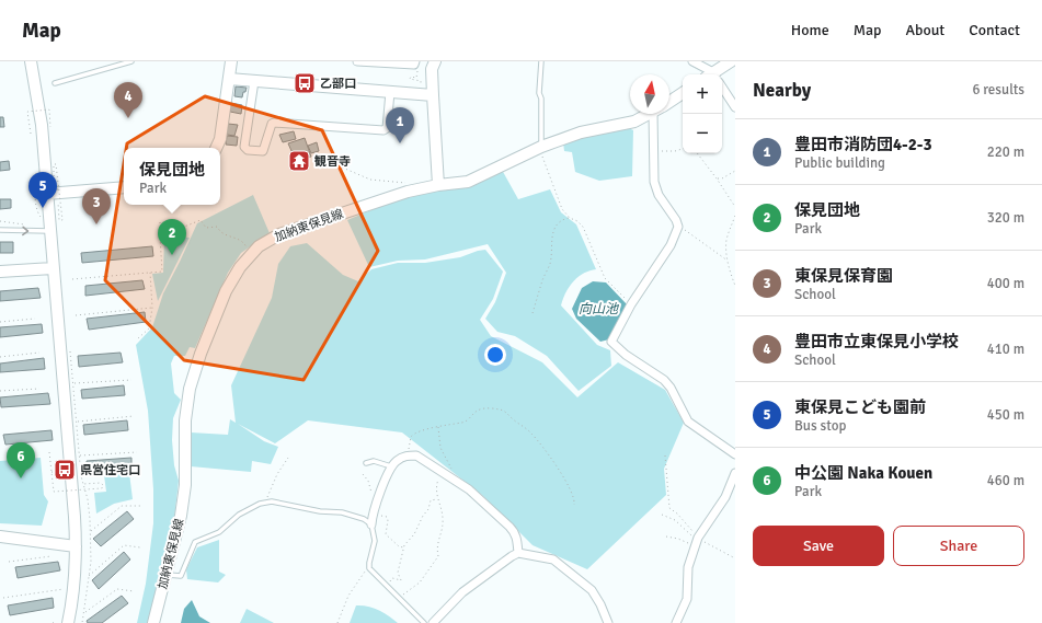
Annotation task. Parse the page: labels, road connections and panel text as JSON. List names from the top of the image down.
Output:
{
  "streets": {
    "street": ["加納東保見線"]
  },
  "water": ["向山池"],
  "places": {
    "bus stop": ["乙部口", "県営住宅口"],
    "temple": ["観音寺"]
  },
  "north": "top",
  "page": {
    "header": "Map",
    "nav": [
      "Home",
      "Map",
      "About",
      "Contact"
    ],
    "heading": ["Nearby", "6 results"],
    "map_buttons": ["+", "−"],
    "pins": [
      "4",
      "1",
      "5",
      "3",
      "2",
      "6"
    ],
    "list": [
      {
        "mark": "1",
        "name": "豊田市消防団4-2-3",
        "note": "Public building",
        "value": "220 m"
      },
      {
        "mark": "2",
        "name": "保見団地",
        "note": "Park",
        "value": "320 m"
      },
      {
        "mark": "3",
        "name": "東保見保育園",
        "note": "School",
        "value": "400 m"
      },
      {
        "mark": "4",
        "name": "豊田市立東保見小学校",
        "note": "School",
        "value": "410 m"
      },
      {
        "mark": "5",
        "name": "東保見こども園前",
        "note": "Bus stop",
        "value": "450 m"
      },
      {
        "mark": "6",
        "name": "中公園 Naka Kouen",
        "note": "Park",
        "value": "460 m"
      }
    ],
    "popup": ["保見団地", "Park"],
    "buttons": ["Save", "Share"]
  }
}
